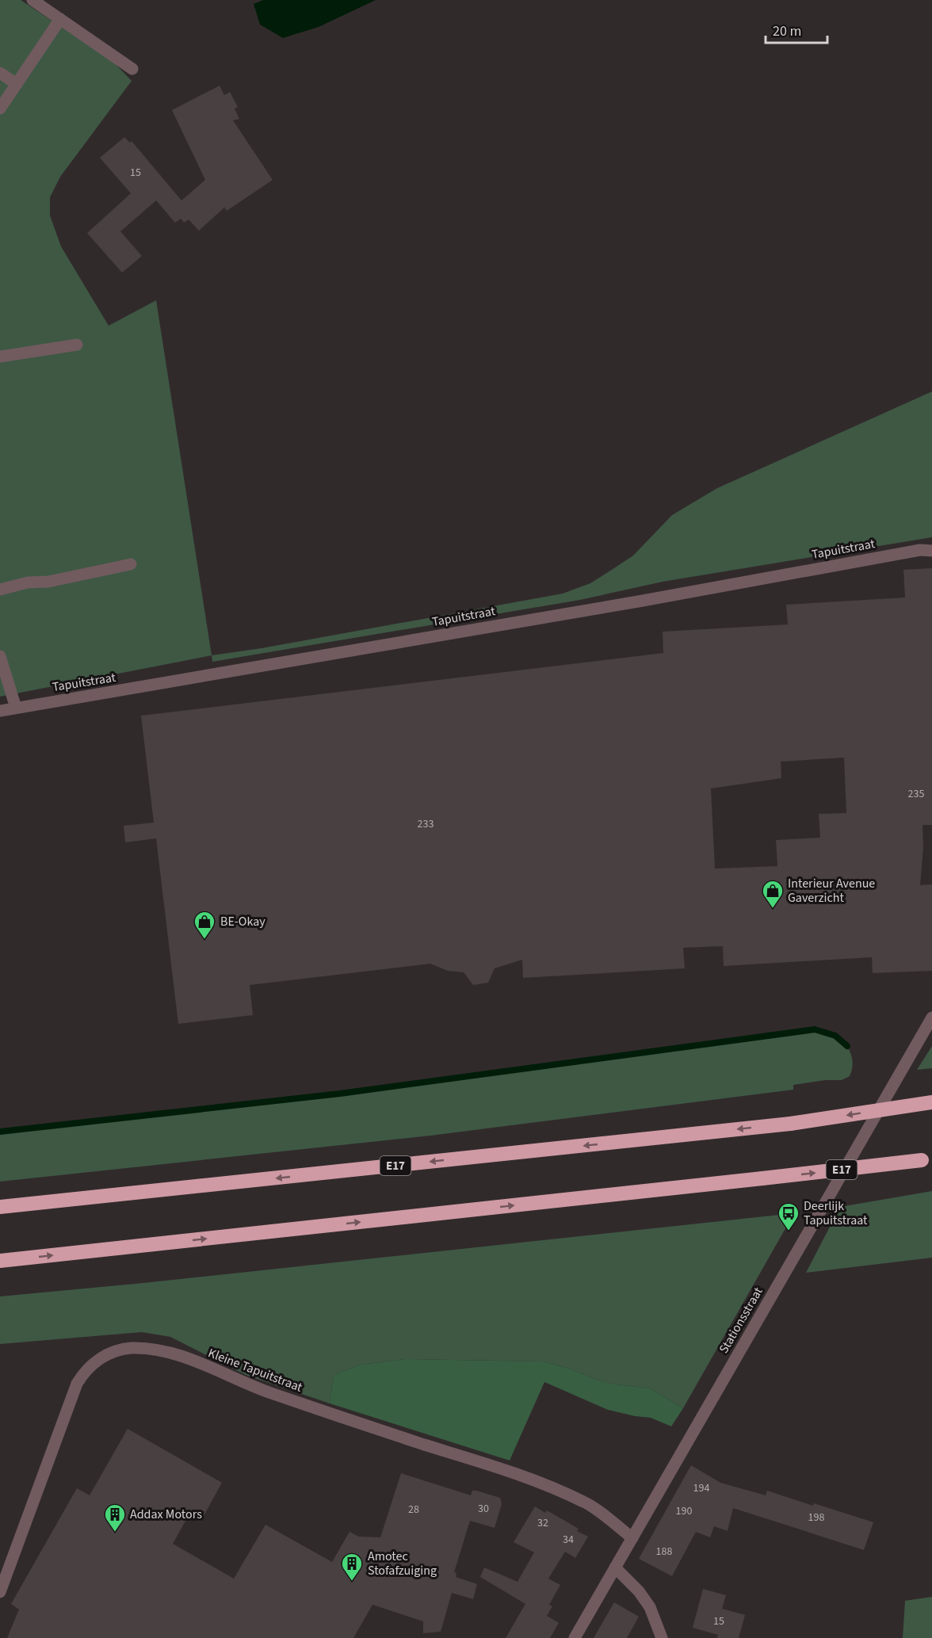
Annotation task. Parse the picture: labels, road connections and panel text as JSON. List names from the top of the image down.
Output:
{
  "streets": {
    "highway": ["E17"],
    "street": ["Tapuitstraat", "Stationsstraat", "Kleine Tapuitstraat"]
  },
  "crossings": [
    ["Stationsstraat", "Kleine Tapuitstraat"]
  ],
  "places": {
    "shop": ["Interieur Avenue Gaverzicht", "BE-Okay"],
    "bus stop": ["Deerlijk Tapuitstraat"],
    "building": ["Addax Motors", "Amotec Stofafzuiging"]
  },
  "house_numbers": [
    "15",
    "235",
    "233",
    "194",
    "30",
    "28",
    "190",
    "198",
    "32",
    "34",
    "188",
    "15"
  ],
  "scale_bar": "20 m"
}
